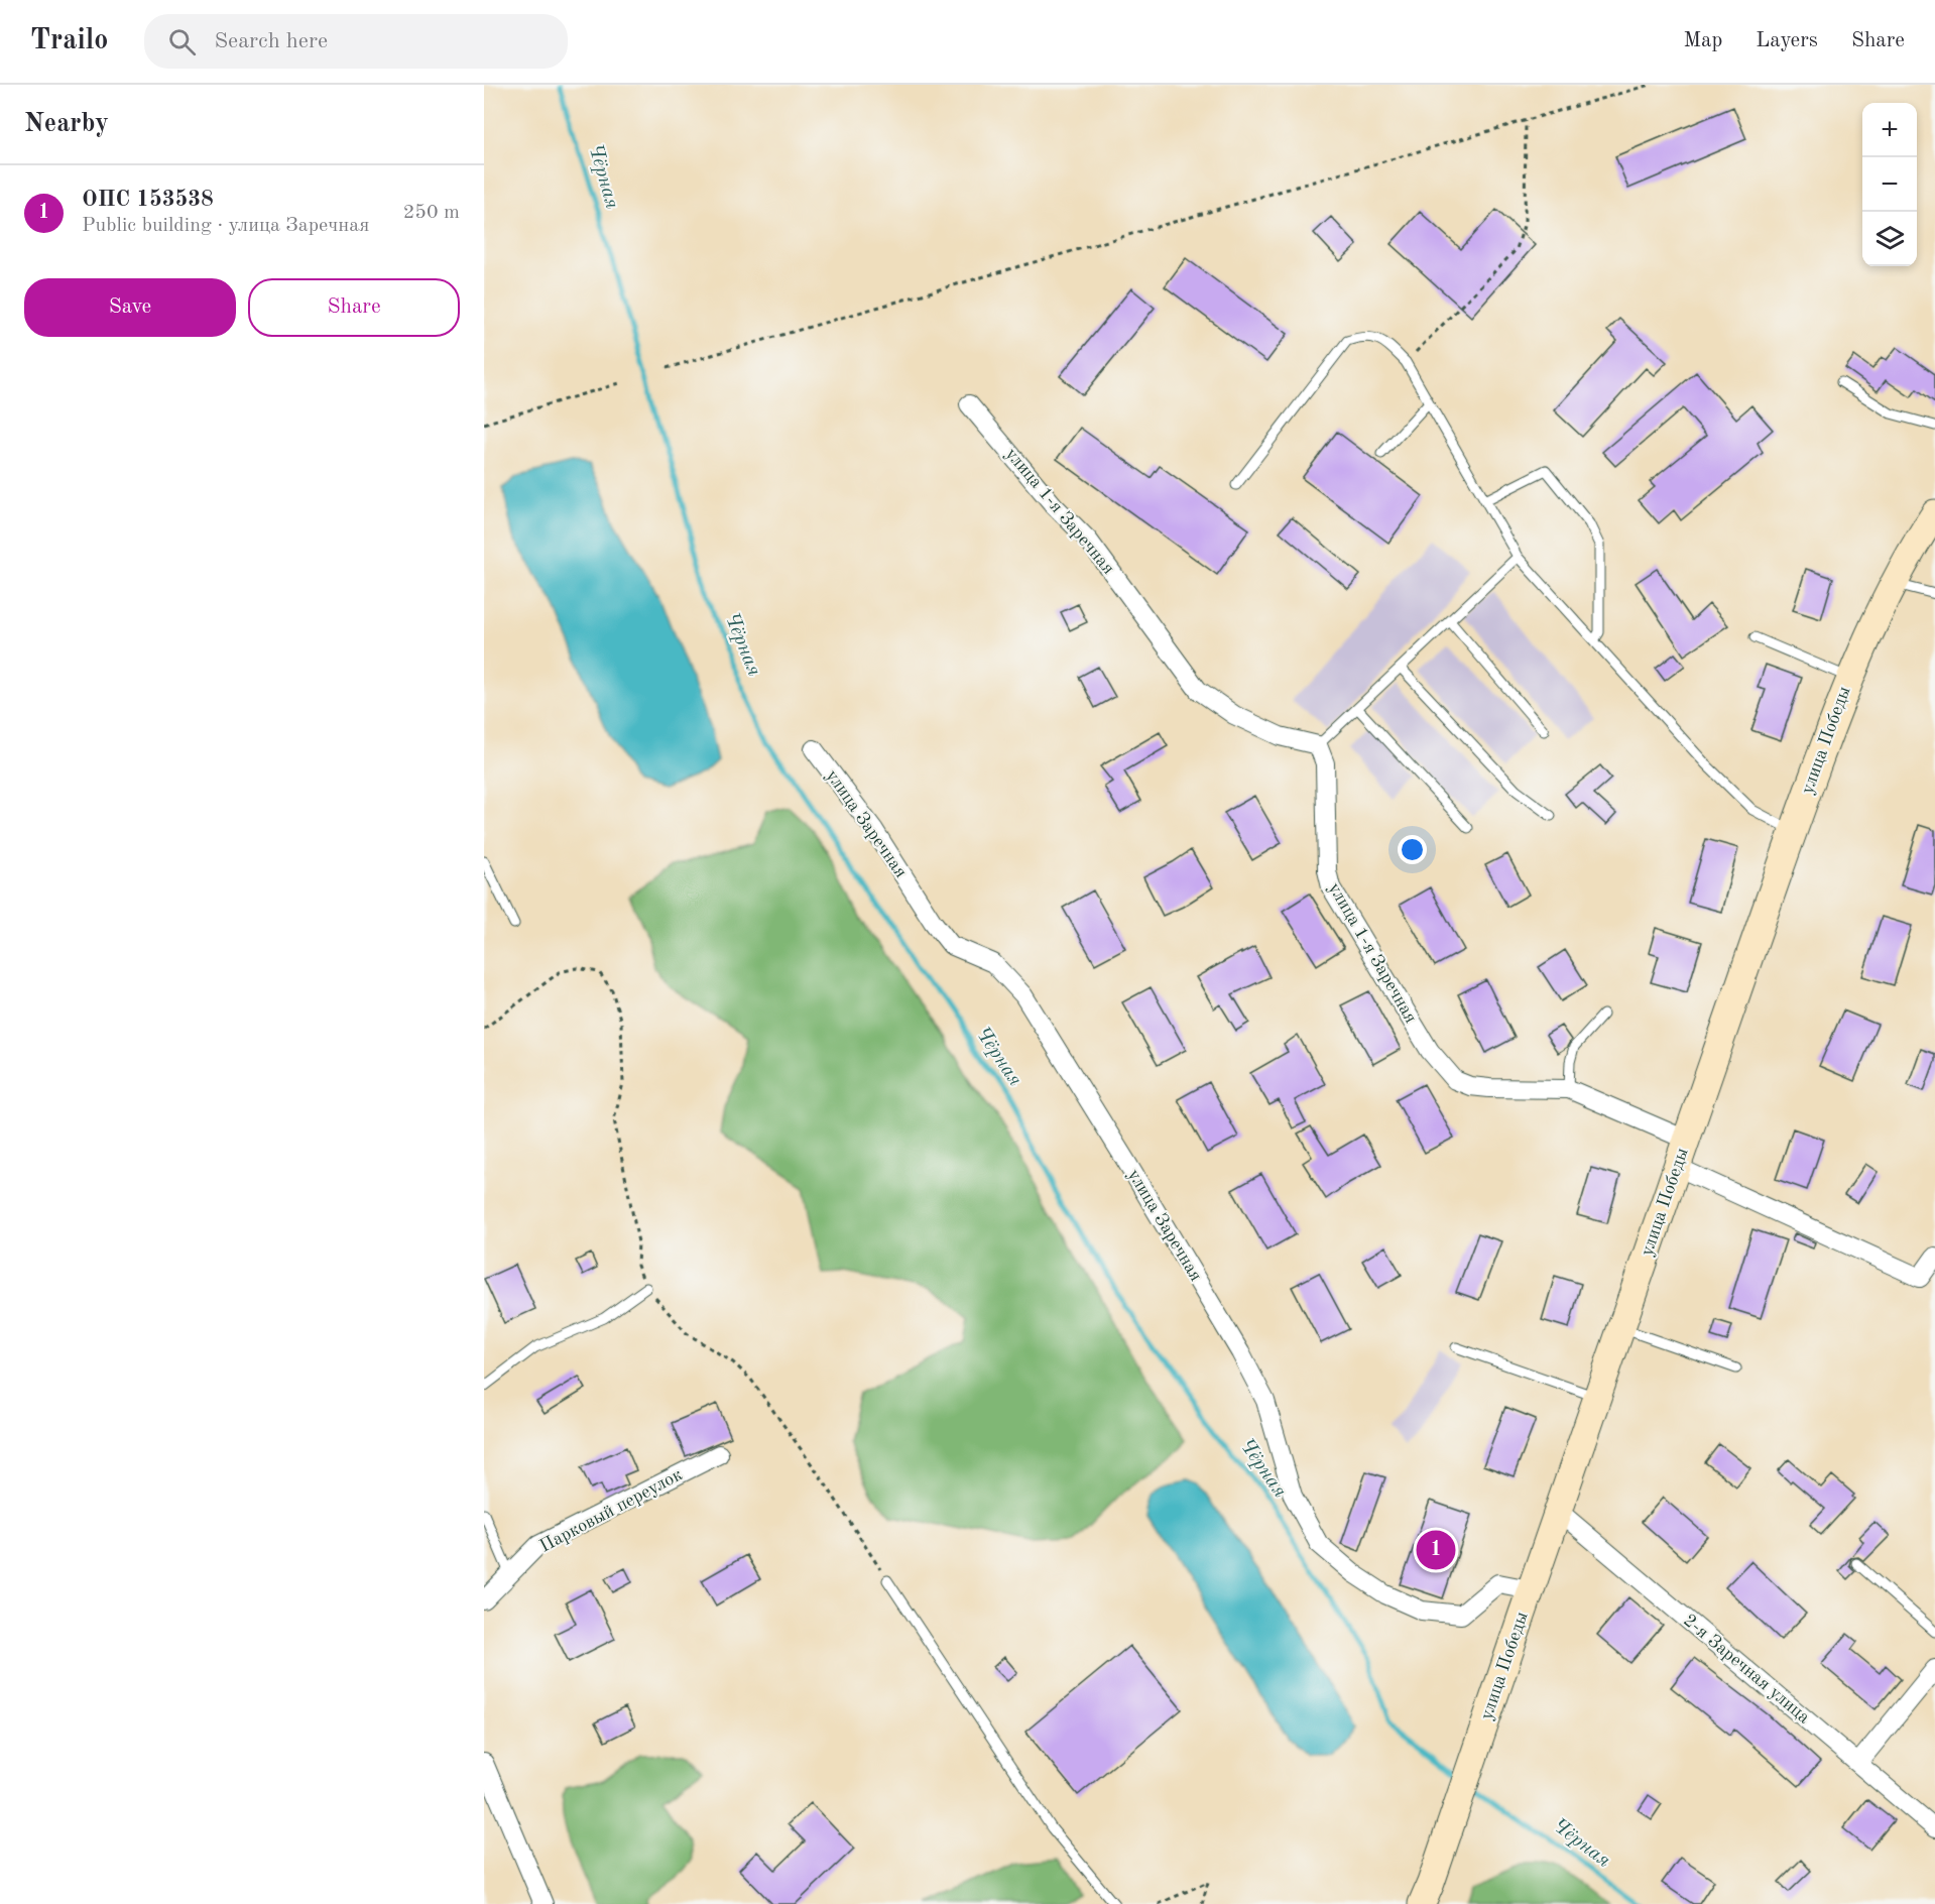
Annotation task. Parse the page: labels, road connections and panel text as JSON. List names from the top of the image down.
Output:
{
  "streets": {
    "street": [
      "улица 1-я Заречная",
      "улица Победы",
      "улица Заречная",
      "Парковый переулок",
      "2-я Заречная улица"
    ]
  },
  "crossings": [
    ["улица 1-я Заречная", "улица Победы"],
    ["улица Победы", "улица Заречная"],
    ["улица Победы", "2-я Заречная улица"]
  ],
  "water": ["Чёрная"],
  "page": {
    "header": "Trailo",
    "search": "Search here",
    "nav": ["Map", "Layers", "Share"],
    "heading": "Nearby",
    "map_buttons": ["+", "−"],
    "list": [
      {
        "mark": "1",
        "name": "ОПС 153538",
        "note": "Public building · улица Заречная",
        "value": "250 m"
      }
    ],
    "buttons": ["Save", "Share"],
    "pins": "1"
  }
}
